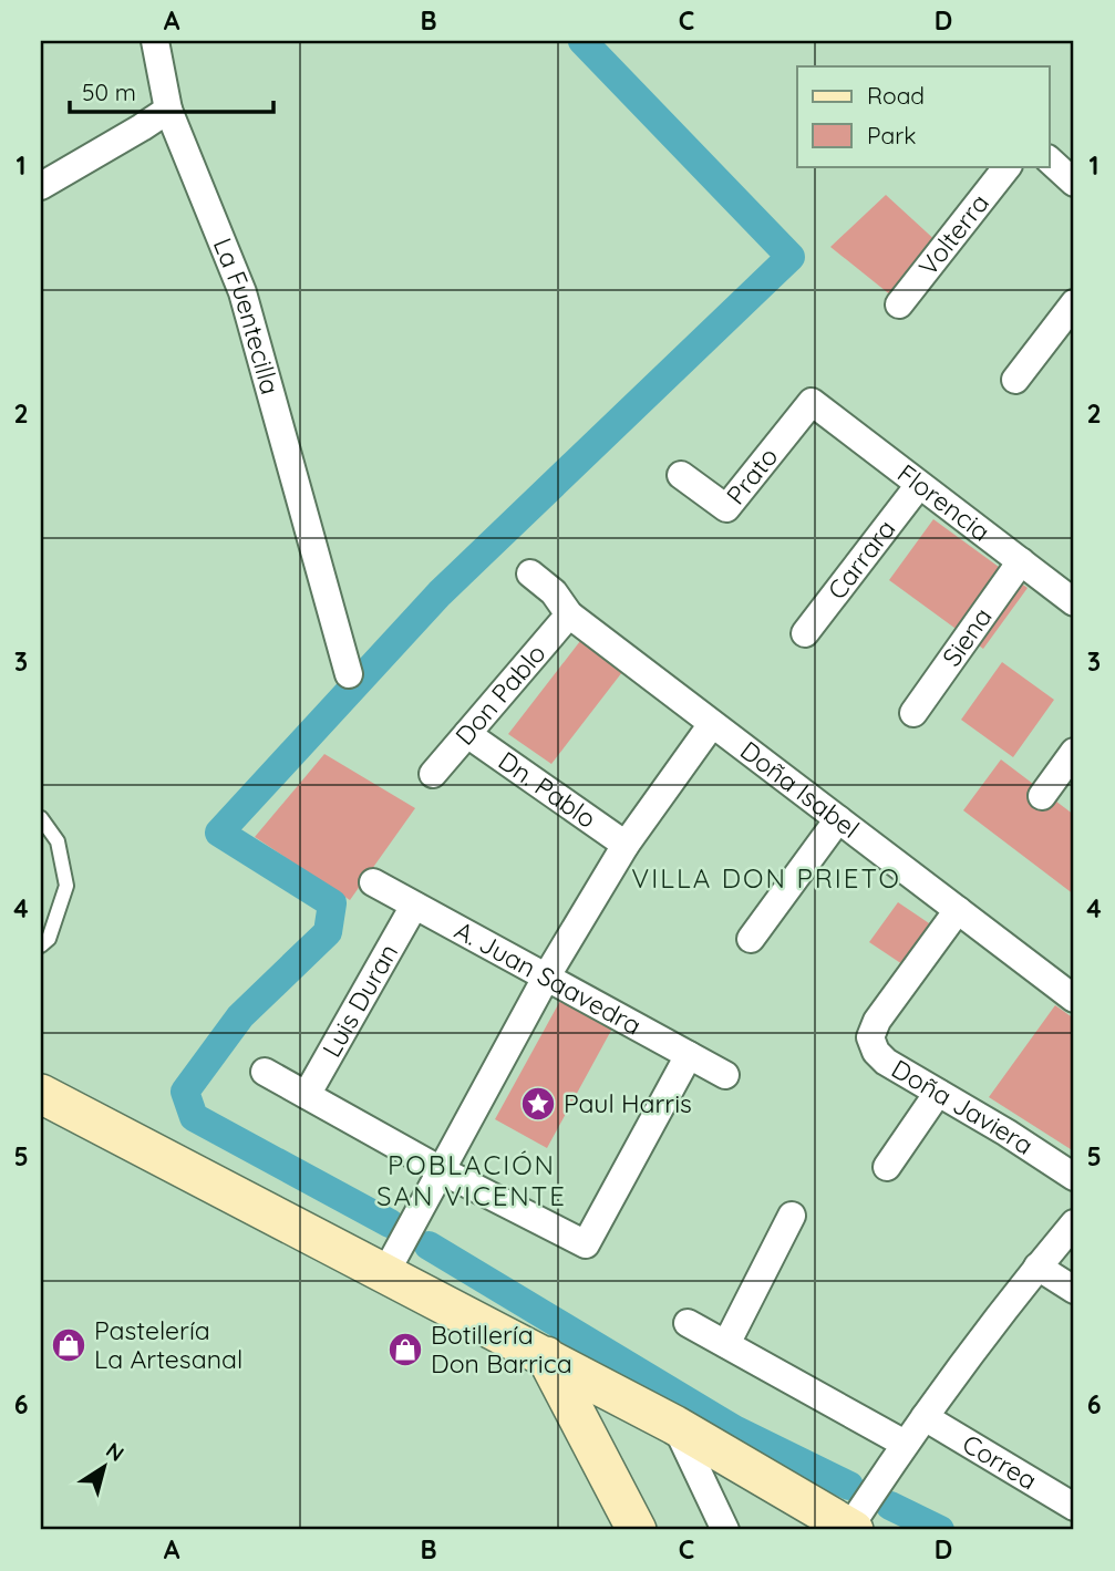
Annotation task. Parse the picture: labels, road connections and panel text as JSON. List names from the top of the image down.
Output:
{
  "streets": {
    "street": [
      "Volterra",
      "La Fuentecilla",
      "Prato",
      "Florencia",
      "Carrara",
      "Siena",
      "Don Pablo",
      "Dn. Pablo",
      "Doña Isabel",
      "A. Juan Saavedra",
      "Luis Duran",
      "Doña Javiera",
      "Correa"
    ]
  },
  "crossings": [
    ["Prato", "Florencia"],
    ["Florencia", "Carrara"],
    ["Florencia", "Siena"],
    ["Don Pablo", "Dn. Pablo"],
    ["Don Pablo", "Doña Isabel"],
    ["Doña Isabel", "Doña Javiera"],
    ["A. Juan Saavedra", "Luis Duran"]
  ],
  "districts": ["VILLA DON PRIETO", "POBLACIÓN SAN VICENTE"],
  "places": {
    "place": ["Paul Harris"],
    "shop": ["Pastelería La Artesanal", "Botillería Don Barrica"]
  },
  "legend": ["Road", "Park"],
  "scale_bar": "50 m",
  "north": "top right",
  "grid": {
    "columns": [
      "A",
      "B",
      "C",
      "D"
    ],
    "rows": [
      "1",
      "2",
      "3",
      "4",
      "5",
      "6"
    ]
  }
}
